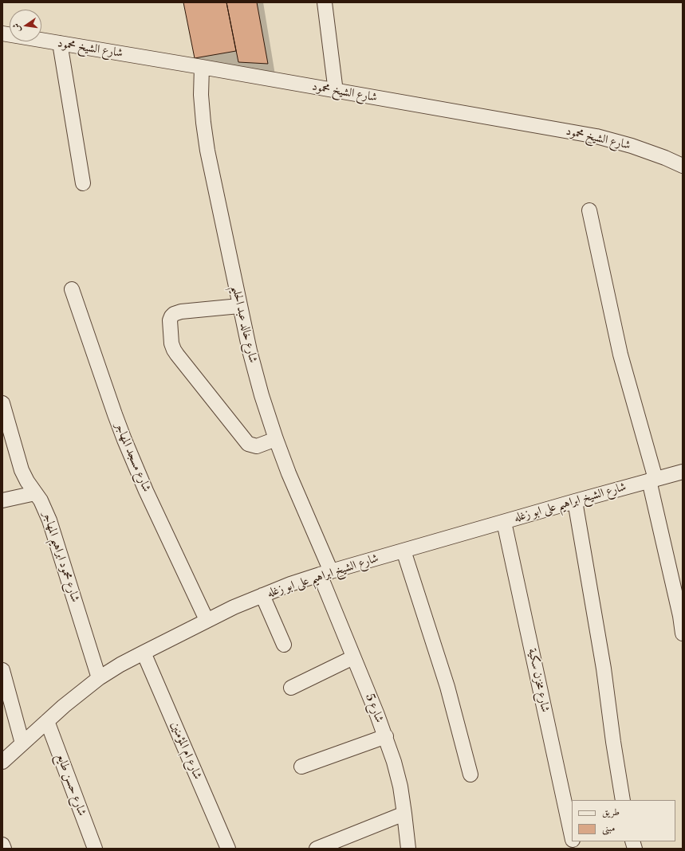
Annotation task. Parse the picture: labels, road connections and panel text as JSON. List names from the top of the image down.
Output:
{
  "streets": {
    "street": [
      "شارع الشيخ محمود",
      "شارع خالد عبد الحليم",
      "شارع مسجد المهاجر",
      "شارع الشيخ ابراهيم على ابو زغله",
      "شارع محمود ابراهيم المهاجر",
      "شارع مخزن سكية",
      "شارع 5",
      "شارع ام المؤمنين",
      "شارع حسن طايع"
    ]
  },
  "crossings": [
    ["شارع الشيخ محمود", "شارع خالد عبد الحليم"],
    ["شارع خالد عبد الحليم", "شارع الشيخ ابراهيم على ابو زغله"],
    ["شارع خالد عبد الحليم", "شارع 5"],
    ["شارع مسجد المهاجر", "شارع الشيخ ابراهيم على ابو زغله"],
    ["شارع الشيخ ابراهيم على ابو زغله", "شارع محمود ابراهيم المهاجر"],
    ["شارع الشيخ ابراهيم على ابو زغله", "شارع مخزن سكية"],
    ["شارع الشيخ ابراهيم على ابو زغله", "شارع 5"],
    ["شارع الشيخ ابراهيم على ابو زغله", "شارع ام المؤمنين"],
    ["شارع الشيخ ابراهيم على ابو زغله", "شارع حسن طايع"]
  ],
  "legend": ["طريق", "مبنى"],
  "north": "left"
}
